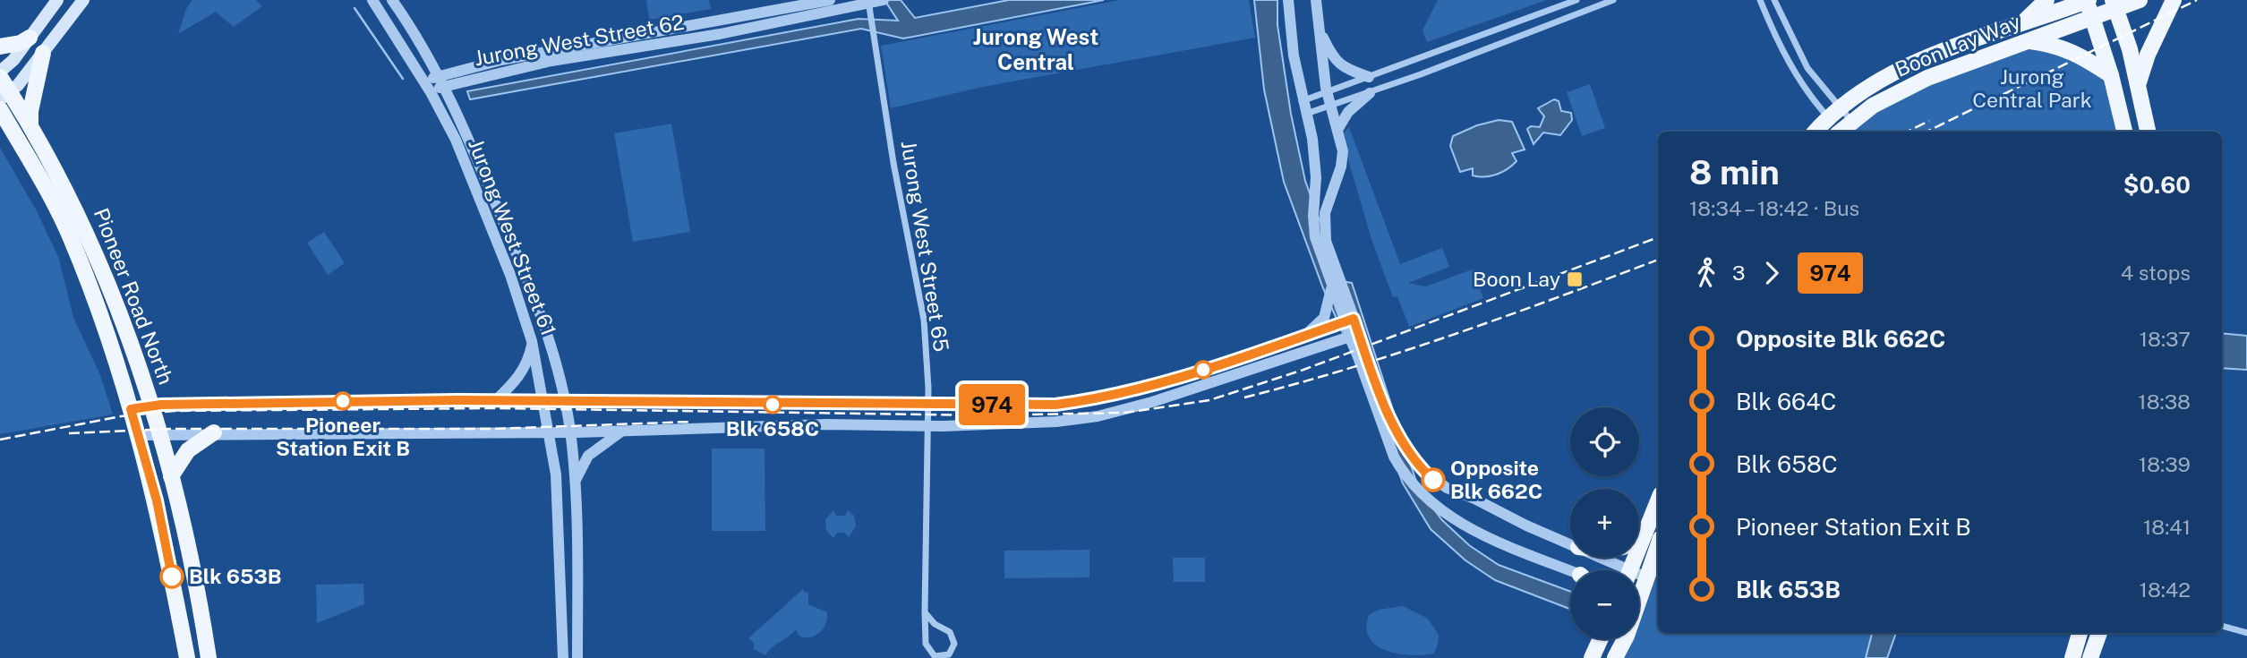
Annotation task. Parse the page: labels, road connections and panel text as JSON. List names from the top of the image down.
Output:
{
  "streets": {
    "main road": ["Boon Lay Way", "Pioneer Road North"],
    "street": ["Jurong West Street 62", "Jurong West Street 61", "Jurong West Street 65"]
  },
  "crossings": [
    ["Jurong West Street 62", "Jurong West Street 61"],
    ["Jurong West Street 62", "Jurong West Street 65"]
  ],
  "districts": ["Jurong West Central"],
  "parks": ["Jurong Central Park"],
  "places": {
    "transit": ["Boon Lay"],
    "other": [
      "Pioneer Station Exit B",
      "Blk 658C",
      "Opposite Blk 662C",
      "Blk 653B"
    ]
  },
  "lines": ["bus line 974"],
  "page": {
    "on_map": "974",
    "heading": ["8 min", "18:34 – 18:42 · Bus", "$0.60"],
    "legs": ["3", "974", "4 stops"],
    "list": [
      {
        "name": "Opposite Blk 662C",
        "value": "18:37"
      },
      {
        "name": "Blk 664C",
        "value": "18:38"
      },
      {
        "name": "Blk 658C",
        "value": "18:39"
      },
      {
        "name": "Pioneer Station Exit B",
        "value": "18:41"
      },
      {
        "name": "Blk 653B",
        "value": "18:42"
      }
    ],
    "map_buttons": ["+", "−"]
  }
}
